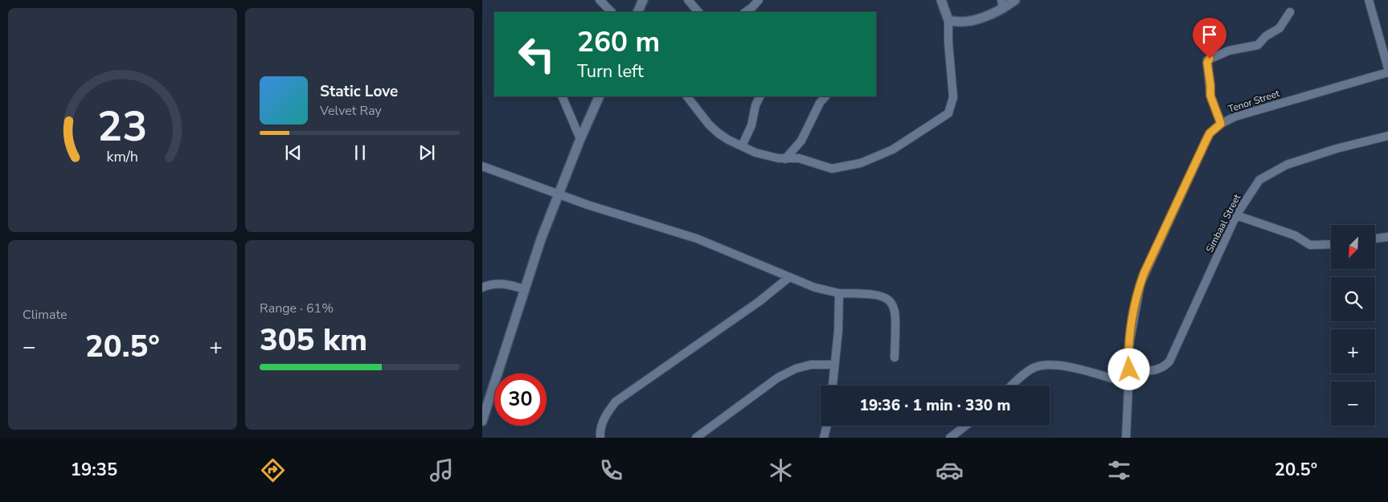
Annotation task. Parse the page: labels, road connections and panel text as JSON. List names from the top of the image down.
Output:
{
  "streets": {
    "street": ["Tenor Street", "Simbaal Street"]
  },
  "crossings": [
    ["Tenor Street", "Simbaal Street"]
  ],
  "north": "bottom left",
  "page": {
    "turn": ["260 m", "Turn left"],
    "song": ["Static Love", "Velvet Ray"],
    "map_buttons": ["+", "−"],
    "tile": [
      "Climate",
      ["Range · 61%", "305 km"]
    ],
    "heat": ["−", "20.5°", "+"],
    "limit": "30",
    "trip": "19:36 · 1 min · 330 m",
    "tabs": ["19:35", "20.5°"],
    "gauge": ["23", "km/h"]
  }
}
